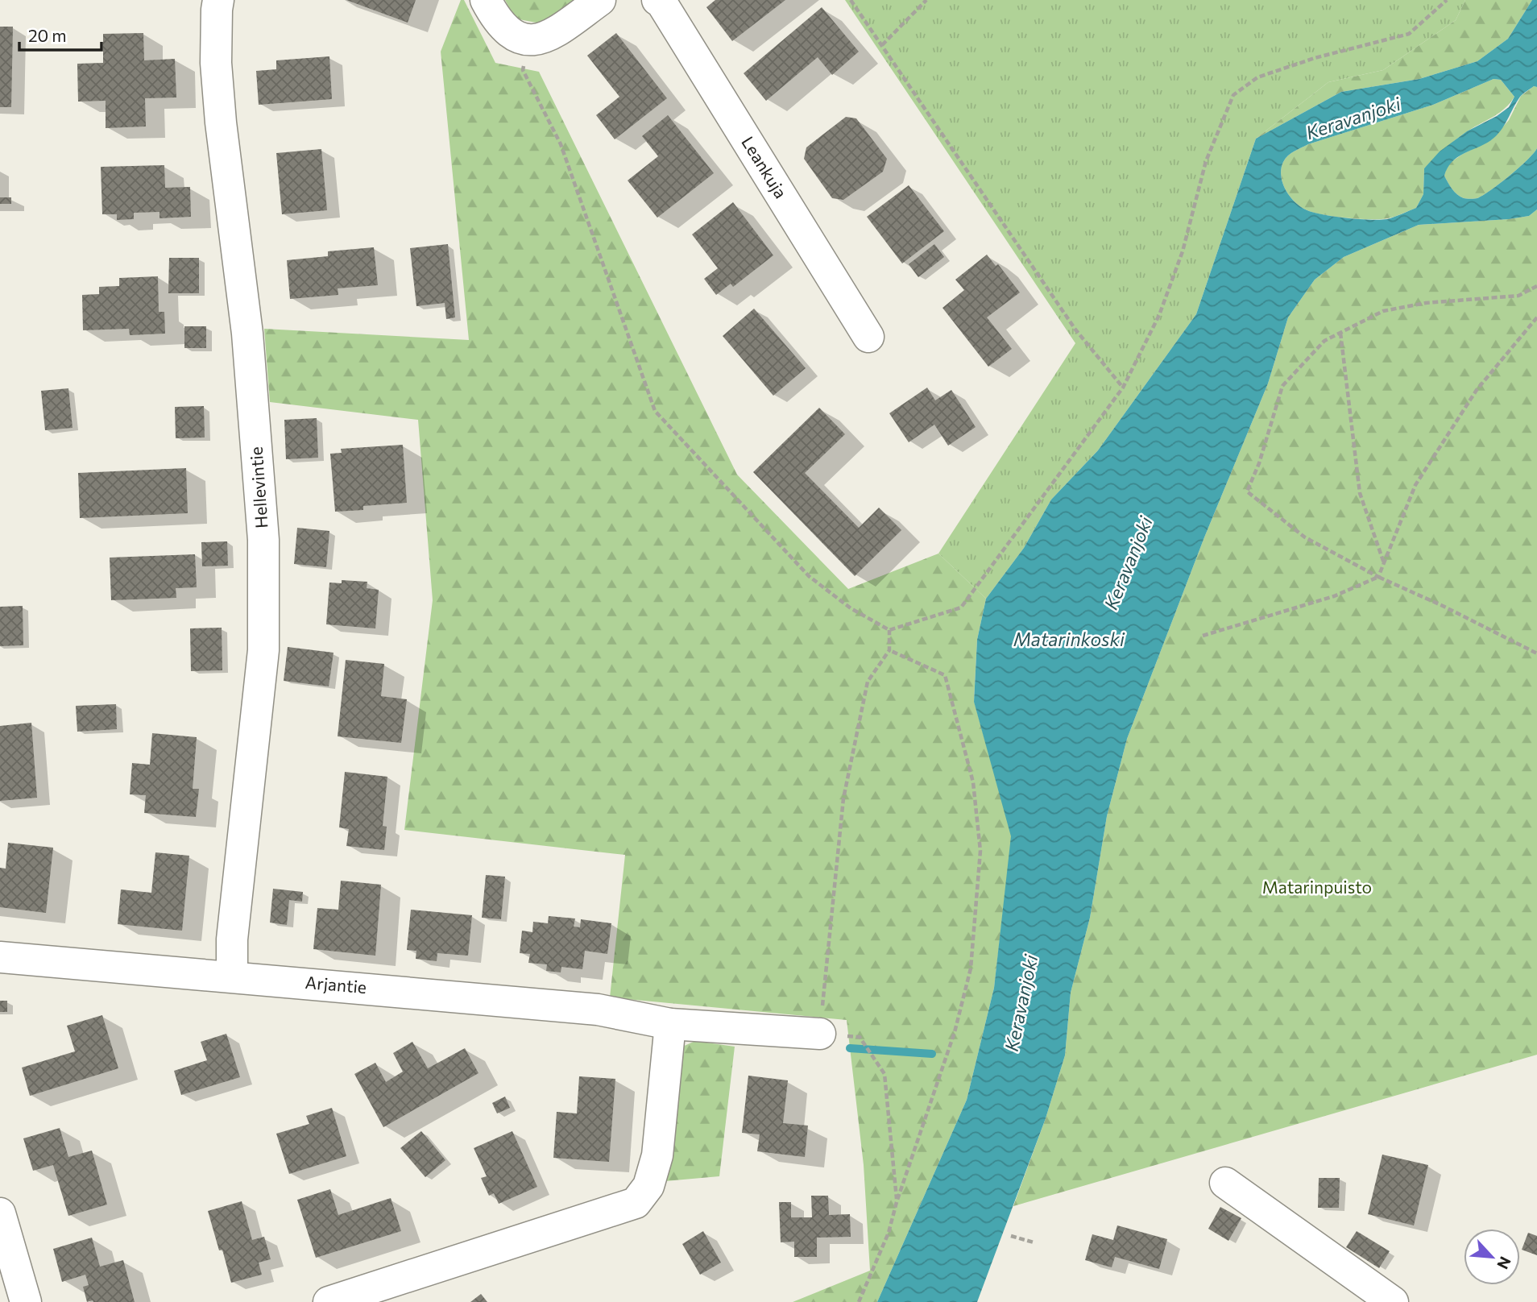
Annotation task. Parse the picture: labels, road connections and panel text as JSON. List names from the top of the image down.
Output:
{
  "streets": {
    "street": ["Leankuja", "Hellevintie", "Arjantie"]
  },
  "crossings": [
    ["Hellevintie", "Arjantie"]
  ],
  "water": ["Keravanjoki", "Matarinkoski"],
  "parks": ["Matarinpuisto"],
  "scale_bar": "20 m",
  "north": "bottom right"
}
